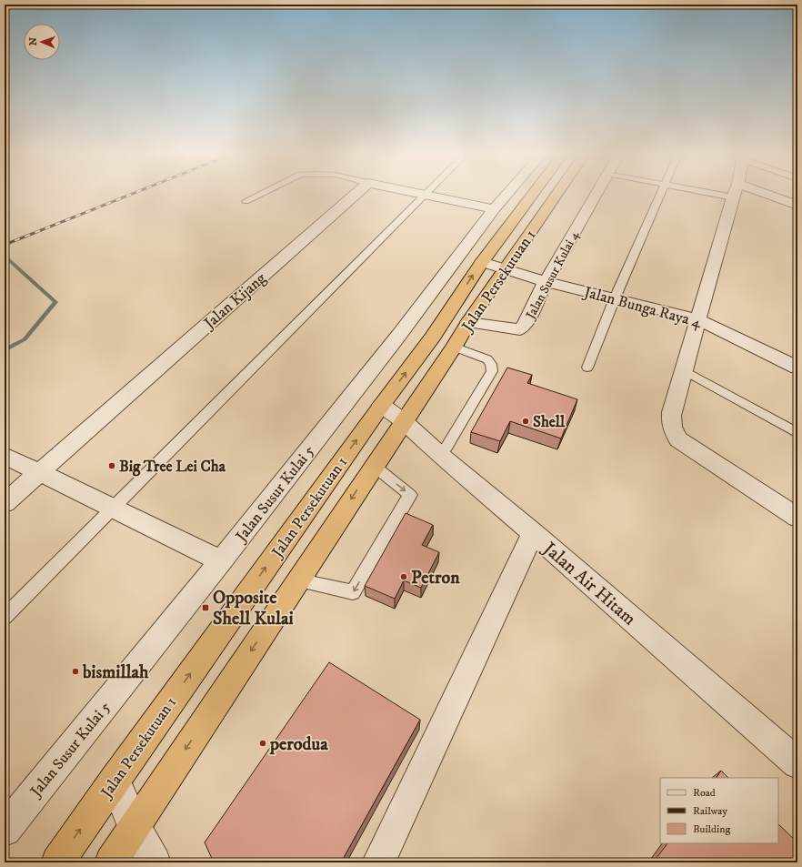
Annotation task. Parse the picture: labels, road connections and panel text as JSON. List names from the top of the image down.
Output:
{
  "streets": {
    "highway": ["Jalan Persekutuan 1"],
    "street": [
      "Jalan Susur Kulai 4",
      "Jalan Kijang",
      "Jalan Bunga Raya 4",
      "Jalan Susur Kulai 5",
      "Jalan Air Hitam"
    ]
  },
  "crossings": [
    ["Jalan Susur Kulai 4", "Jalan Persekutuan 1"],
    ["Jalan Susur Kulai 4", "Jalan Bunga Raya 4"],
    ["Jalan Persekutuan 1", "Jalan Bunga Raya 4"],
    ["Jalan Persekutuan 1", "Jalan Air Hitam"]
  ],
  "places": {
    "other": [
      "Shell",
      "Big Tree Lei Cha",
      "Petron",
      "bismillah",
      "perodua"
    ],
    "transit": ["Opposite Shell Kulai"]
  },
  "legend": ["Road", "Railway", "Building"],
  "north": "left"
}
